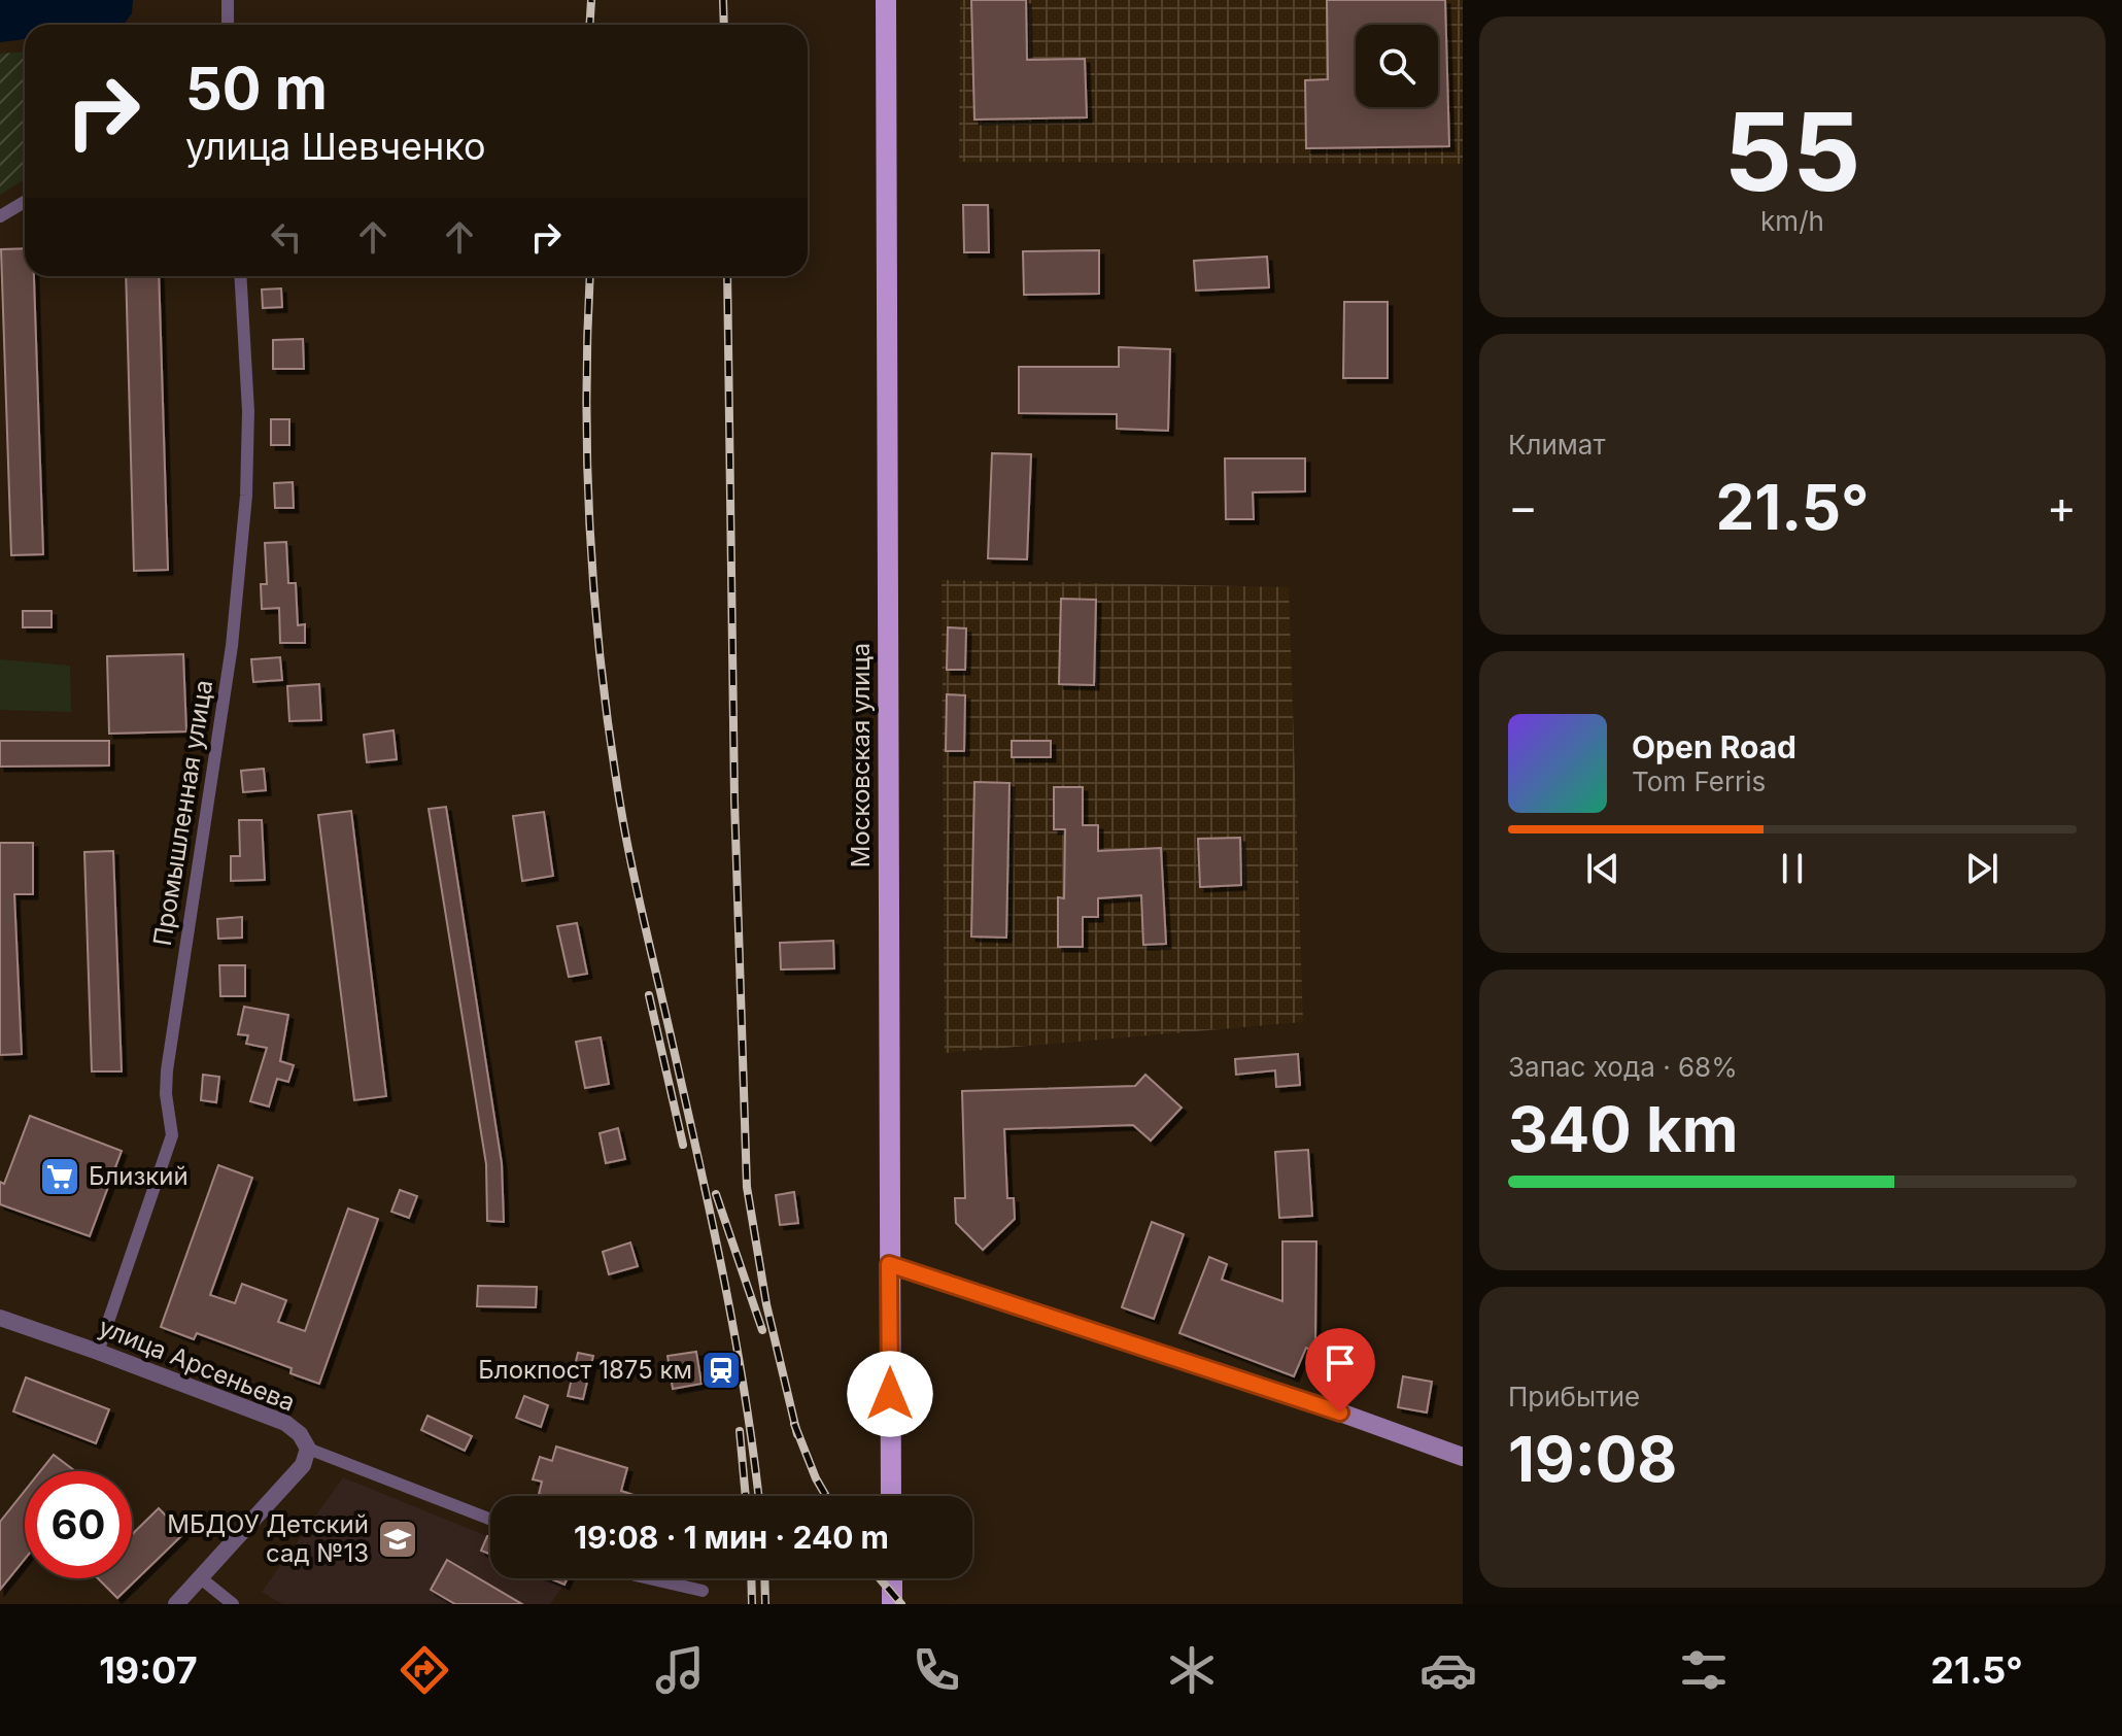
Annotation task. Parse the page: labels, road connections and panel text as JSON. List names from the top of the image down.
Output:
{
  "streets": {
    "main road": ["Московская улица"],
    "street": ["Промышленная улица", "улица Арсеньева"]
  },
  "crossings": [
    ["Промышленная улица", "улица Арсеньева"]
  ],
  "places": {
    "supermarket": ["Близкий"],
    "station": ["Блокпост 1875 км"],
    "school or university": ["МБДОУ Детский сад №13"]
  },
  "page": {
    "tile": [
      ["55", "km/h"],
      "Климат",
      ["Запас хода · 68%", "340 km"],
      ["Прибытие", "19:08"]
    ],
    "turn": ["50 m", "улица Шевченко"],
    "heat": ["−", "21.5°", "+"],
    "song": ["Open Road", "Tom Ferris"],
    "limit": "60",
    "trip": "19:08 · 1 мин · 240 m",
    "tabs": ["19:07", "21.5°"]
  }
}
